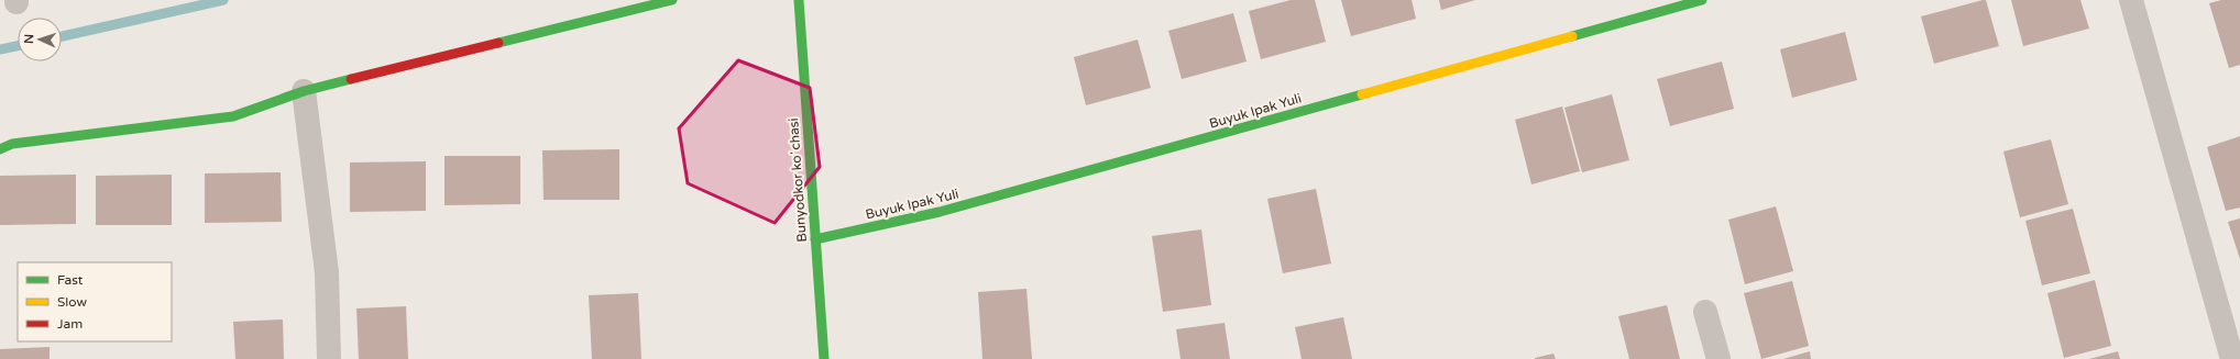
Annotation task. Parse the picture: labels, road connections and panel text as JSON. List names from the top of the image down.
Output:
{
  "streets": {
    "street": ["Buyuk Ipak Yuli", "Bunyodkor koʻchasi"]
  },
  "crossings": [
    ["Buyuk Ipak Yuli", "Bunyodkor koʻchasi"]
  ],
  "legend": ["Fast", "Slow", "Jam"],
  "north": "left"
}
